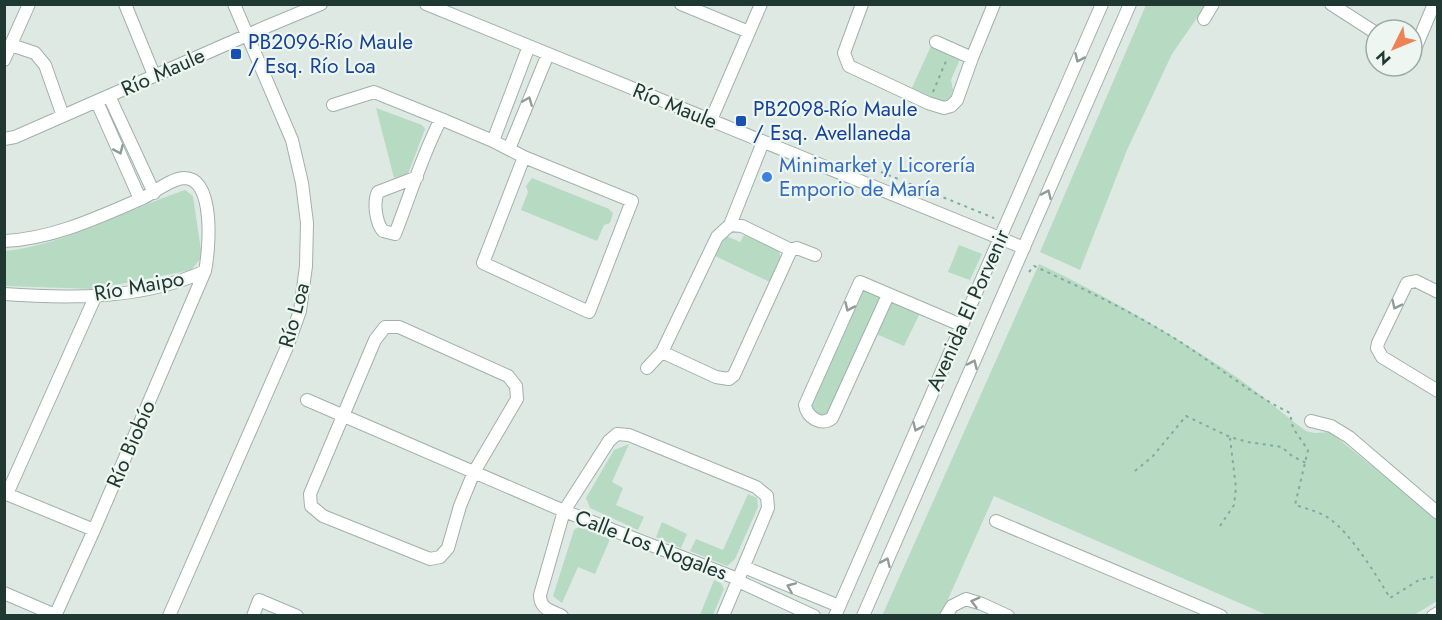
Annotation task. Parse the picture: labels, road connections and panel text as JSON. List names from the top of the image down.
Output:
{
  "streets": {
    "street": [
      "Río Maule",
      "Río Maipo",
      "Avenida El Porvenir",
      "Río Loa",
      "Río Biobío",
      "Calle Los Nogales"
    ]
  },
  "crossings": [
    ["Río Maule", "Avenida El Porvenir"],
    ["Río Maule", "Río Loa"],
    ["Río Maipo", "Río Biobío"],
    ["Avenida El Porvenir", "Calle Los Nogales"]
  ],
  "places": {
    "transit": ["PB2096-Río Maule / Esq. Río Loa", "PB2098-Río Maule / Esq. Avellaneda"],
    "other": ["Minimarket y Licorería Emporio de María"]
  },
  "north": "bottom left"
}
